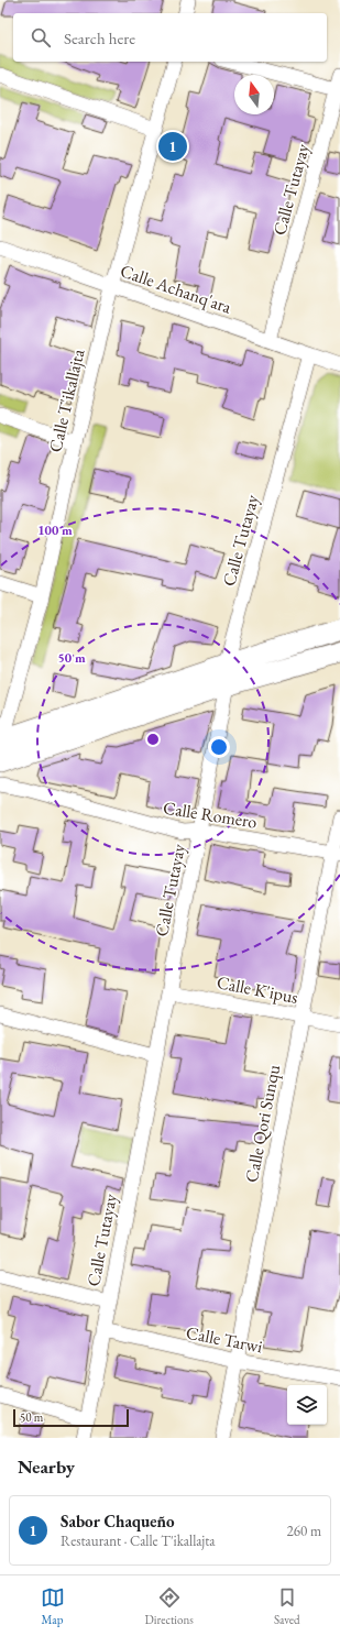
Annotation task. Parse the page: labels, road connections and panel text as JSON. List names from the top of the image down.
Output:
{
  "streets": {
    "street": [
      "Calle Tutayay",
      "Calle Achanq'ara",
      "Calle T'ikallajta",
      "Calle Romero",
      "Calle K'ipus",
      "Calle Qori Sunqu",
      "Calle Tarwi"
    ]
  },
  "crossings": [
    ["Calle Tutayay", "Calle Achanq'ara"],
    ["Calle Tutayay", "Calle Romero"],
    ["Calle Tutayay", "Calle K'ipus"],
    ["Calle Tutayay", "Calle Tarwi"],
    ["Calle Achanq'ara", "Calle T'ikallajta"],
    ["Calle Romero", "Calle Qori Sunqu"],
    ["Calle K'ipus", "Calle Qori Sunqu"],
    ["Calle Qori Sunqu", "Calle Tarwi"]
  ],
  "scale_bar": "50 m",
  "north": "top",
  "page": {
    "search": "Search here",
    "pins": "1",
    "scale": "50 m",
    "heading": "Nearby",
    "list": [
      {
        "mark": "1",
        "name": "Sabor Chaqueño",
        "note": "Restaurant · Calle T'ikallajta",
        "value": "260 m"
      }
    ],
    "nav": ["Map", "Directions", "Saved"]
  },
  "rings": ["100 m", "50 m"]
}
